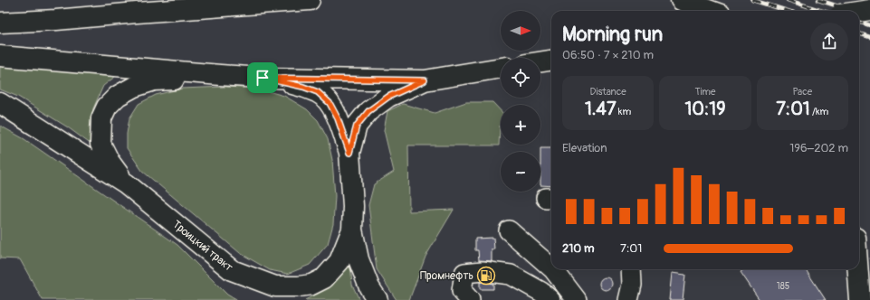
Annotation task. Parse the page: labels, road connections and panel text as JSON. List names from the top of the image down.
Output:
{
  "streets": {
    "main road": ["Троицкий тракт"]
  },
  "places": {
    "fuel station": ["Промнефть"]
  },
  "house_numbers": ["185"],
  "north": "right",
  "page": {
    "map_buttons": ["+", "−"],
    "heading": ["Morning run", "06:50 · 7 × 210 m"],
    "stats": [
      ["Distance", "1.47 km"],
      ["Time", "10:19"],
      ["Pace", "7:01 /km"]
    ],
    "chart": ["Elevation", "196–202 m"],
    "list": [
      {
        "name": "210 m",
        "note": "7:01"
      }
    ]
  }
}
